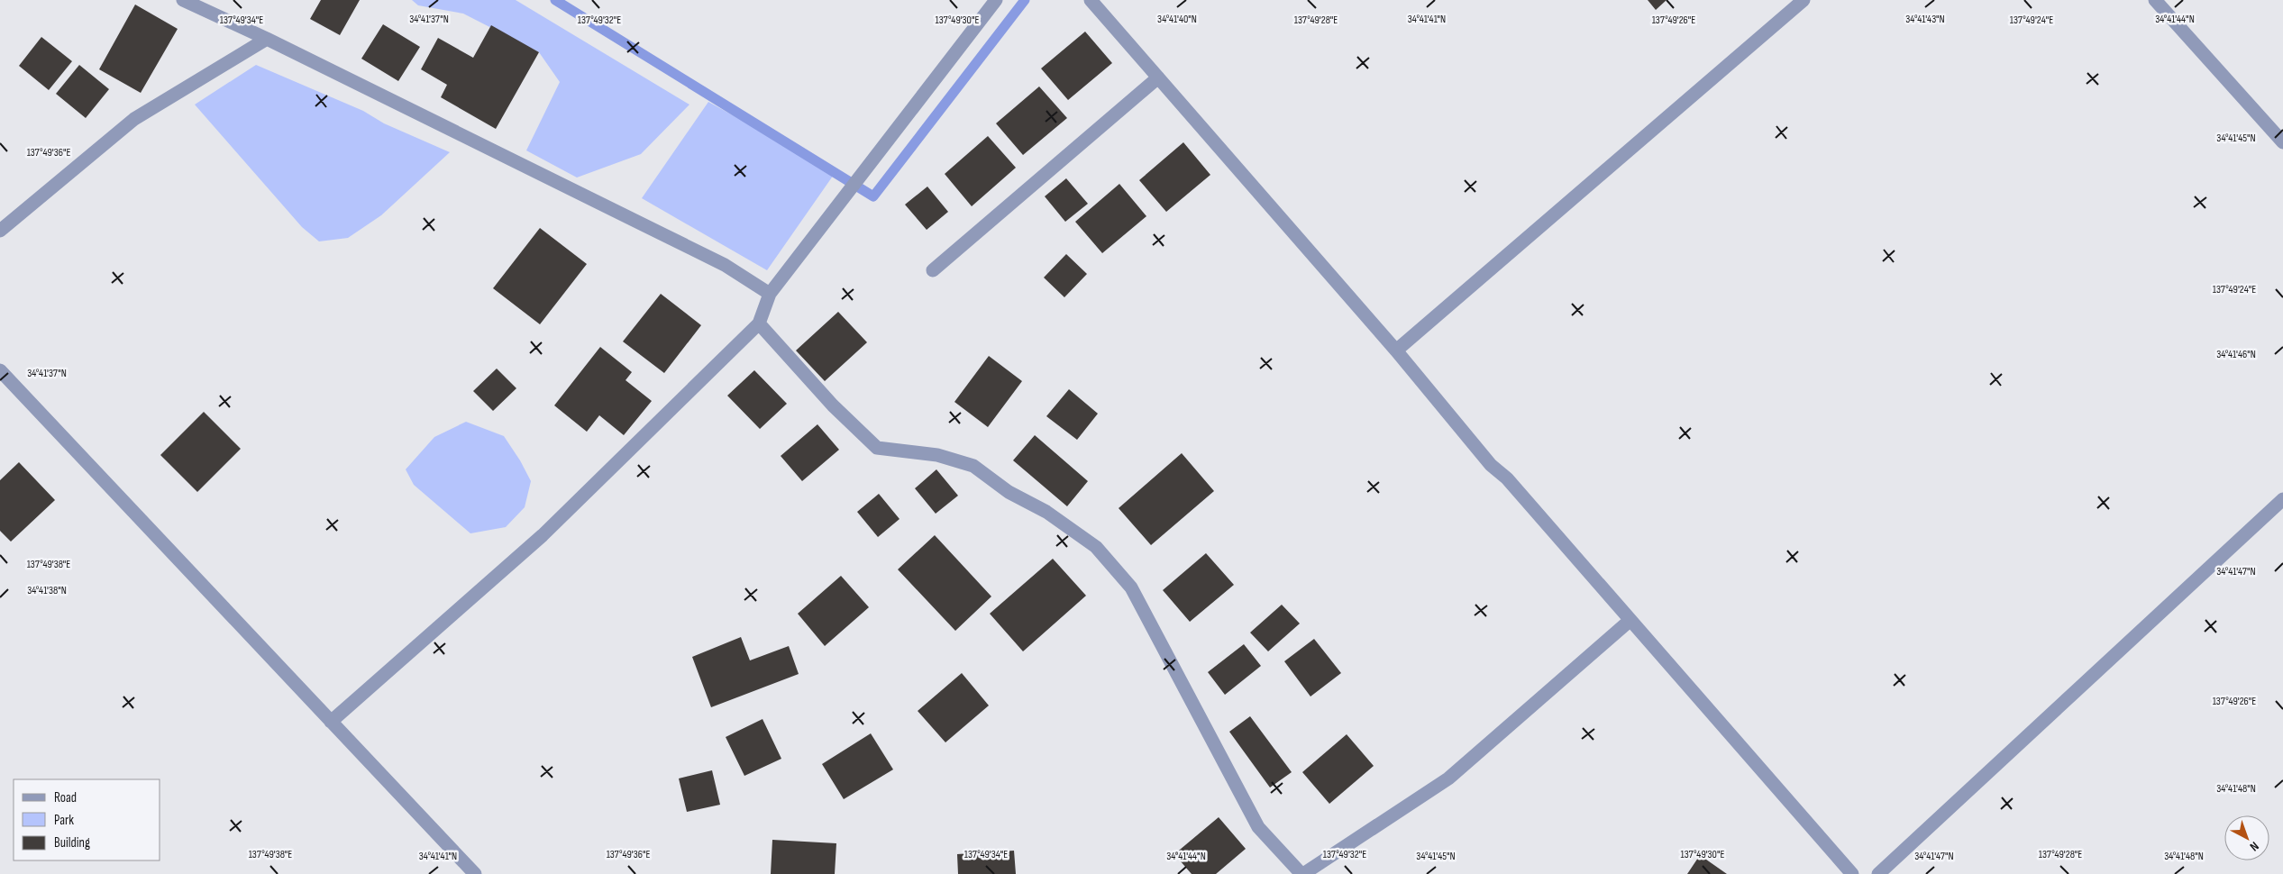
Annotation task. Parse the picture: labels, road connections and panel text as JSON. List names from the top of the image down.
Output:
{
  "legend": ["Road", "Park", "Building"],
  "north": "bottom right",
  "coordinates": [
    "34°41'37\"N",
    "34°41'40\"N",
    "34°41'41\"N",
    "34°41'43\"N",
    "34°41'44\"N",
    "137°49'32\"E",
    "137°49'26\"E",
    "137°49'34\"E",
    "137°49'30\"E",
    "137°49'28\"E",
    "137°49'24\"E",
    "34°41'45\"N",
    "137°49'36\"E",
    "34°41'46\"N",
    "137°49'38\"E",
    "34°41'47\"N",
    "34°41'38\"N",
    "34°41'48\"N"
  ]
}
